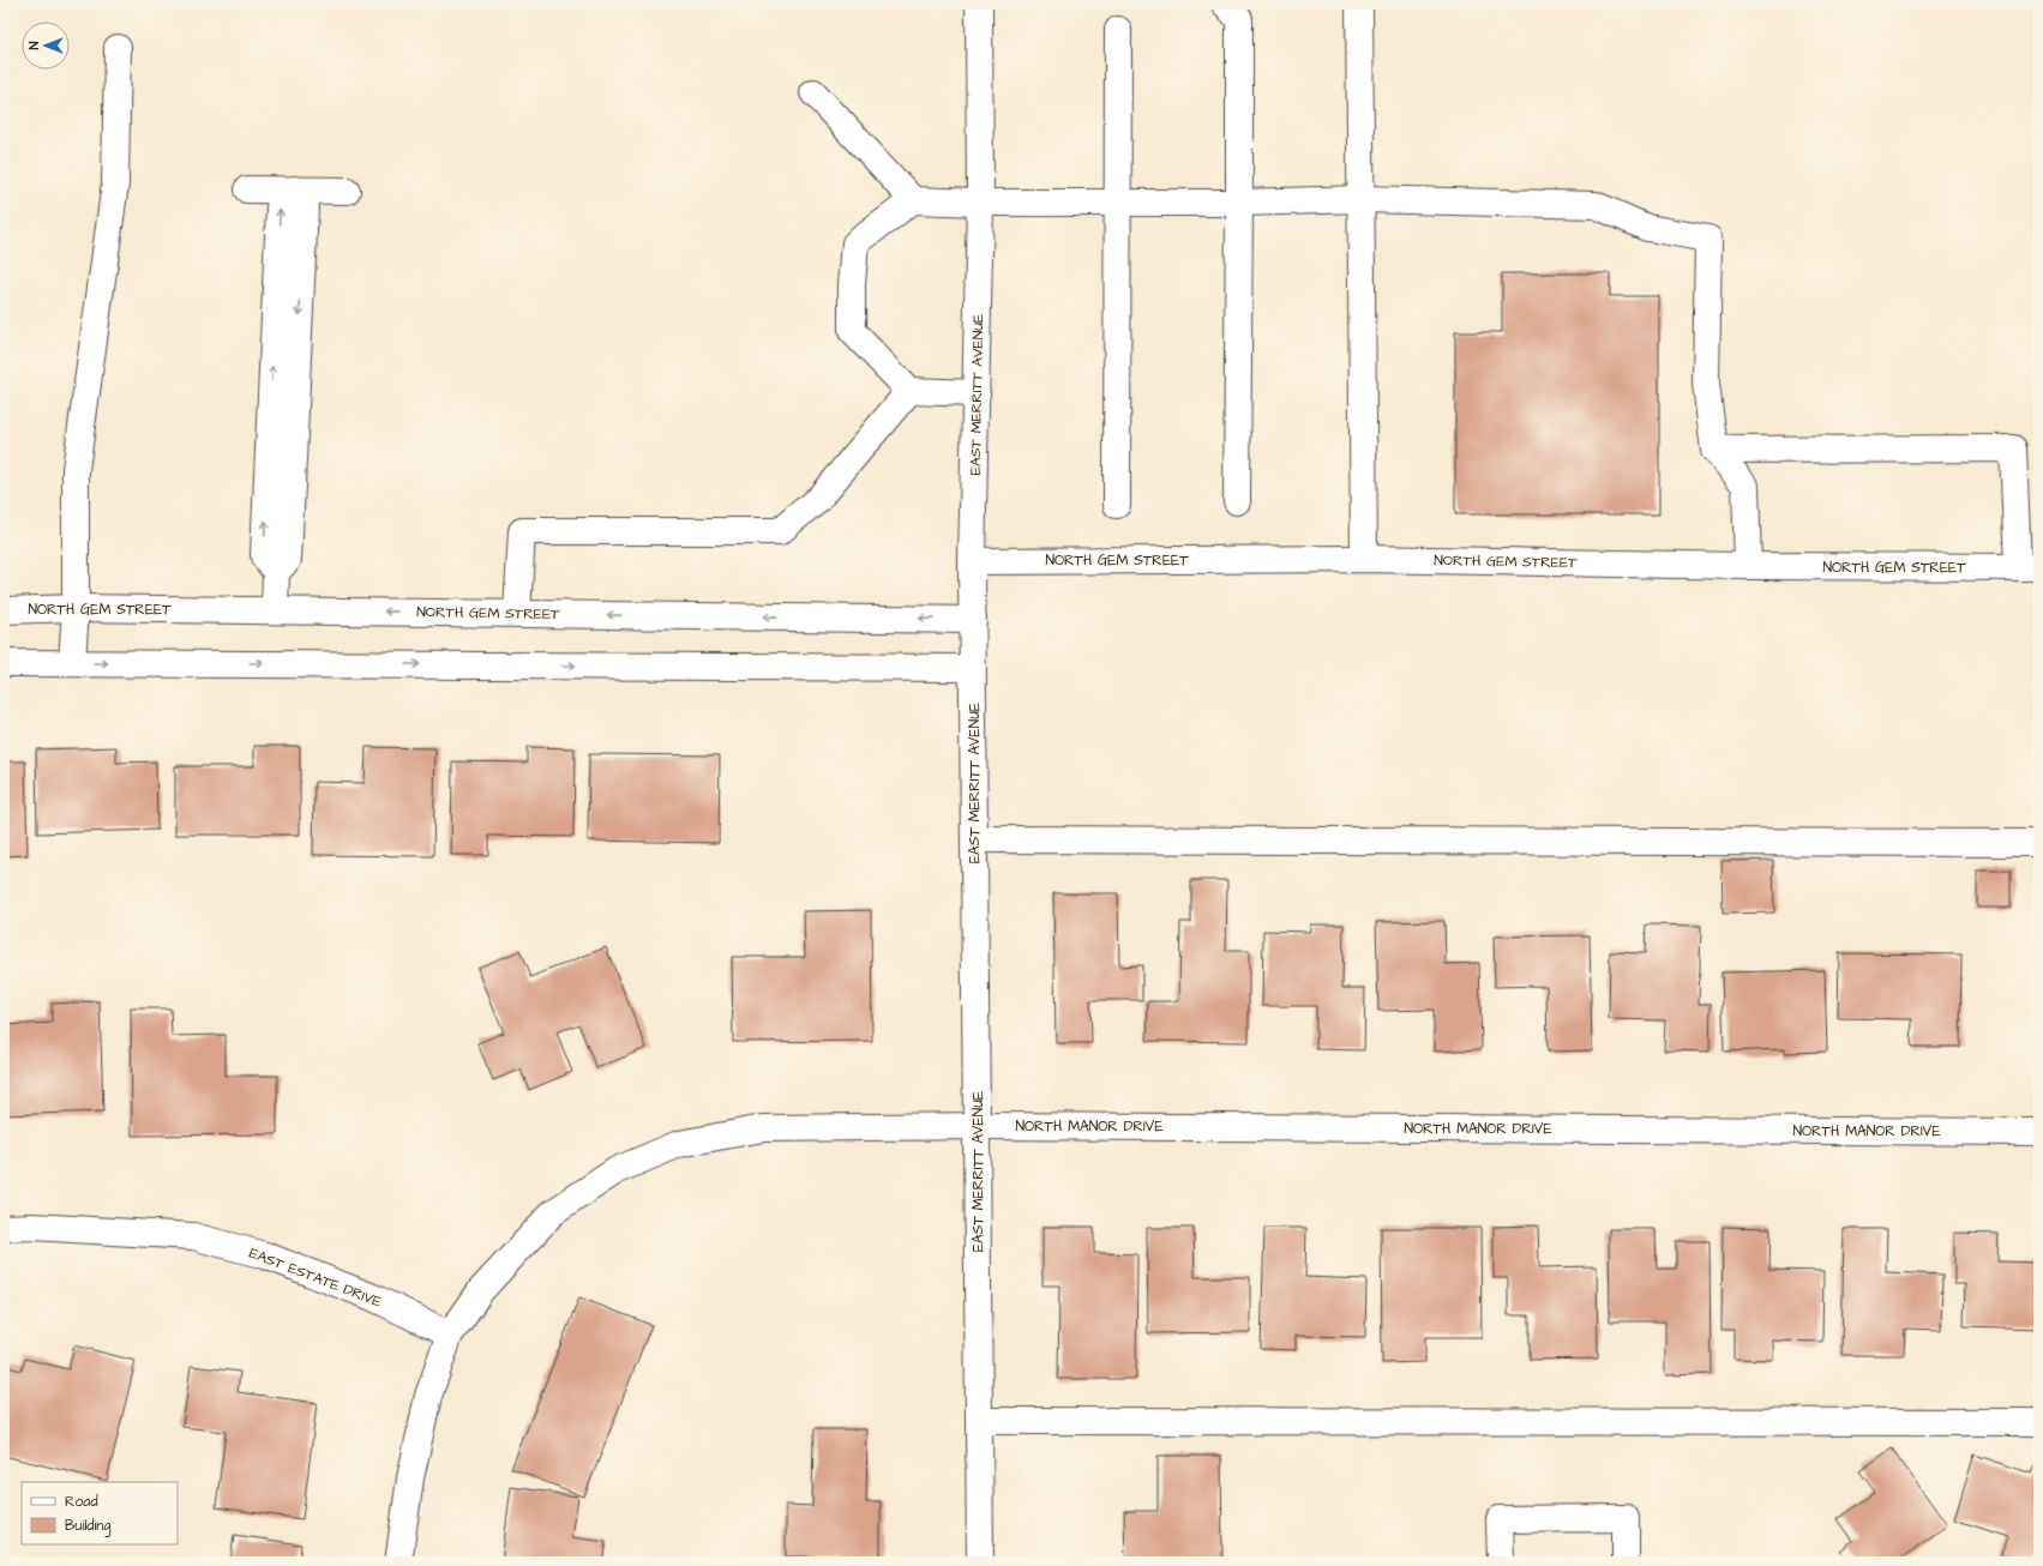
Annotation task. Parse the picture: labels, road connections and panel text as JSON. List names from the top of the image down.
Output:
{
  "streets": {
    "street": [
      "EAST MERRITT AVENUE",
      "NORTH GEM STREET",
      "NORTH MANOR DRIVE",
      "EAST ESTATE DRIVE"
    ]
  },
  "crossings": [
    ["EAST MERRITT AVENUE", "NORTH GEM STREET"],
    ["EAST MERRITT AVENUE", "NORTH MANOR DRIVE"],
    ["NORTH MANOR DRIVE", "EAST ESTATE DRIVE"]
  ],
  "legend": ["Road", "Building"],
  "north": "left"
}
